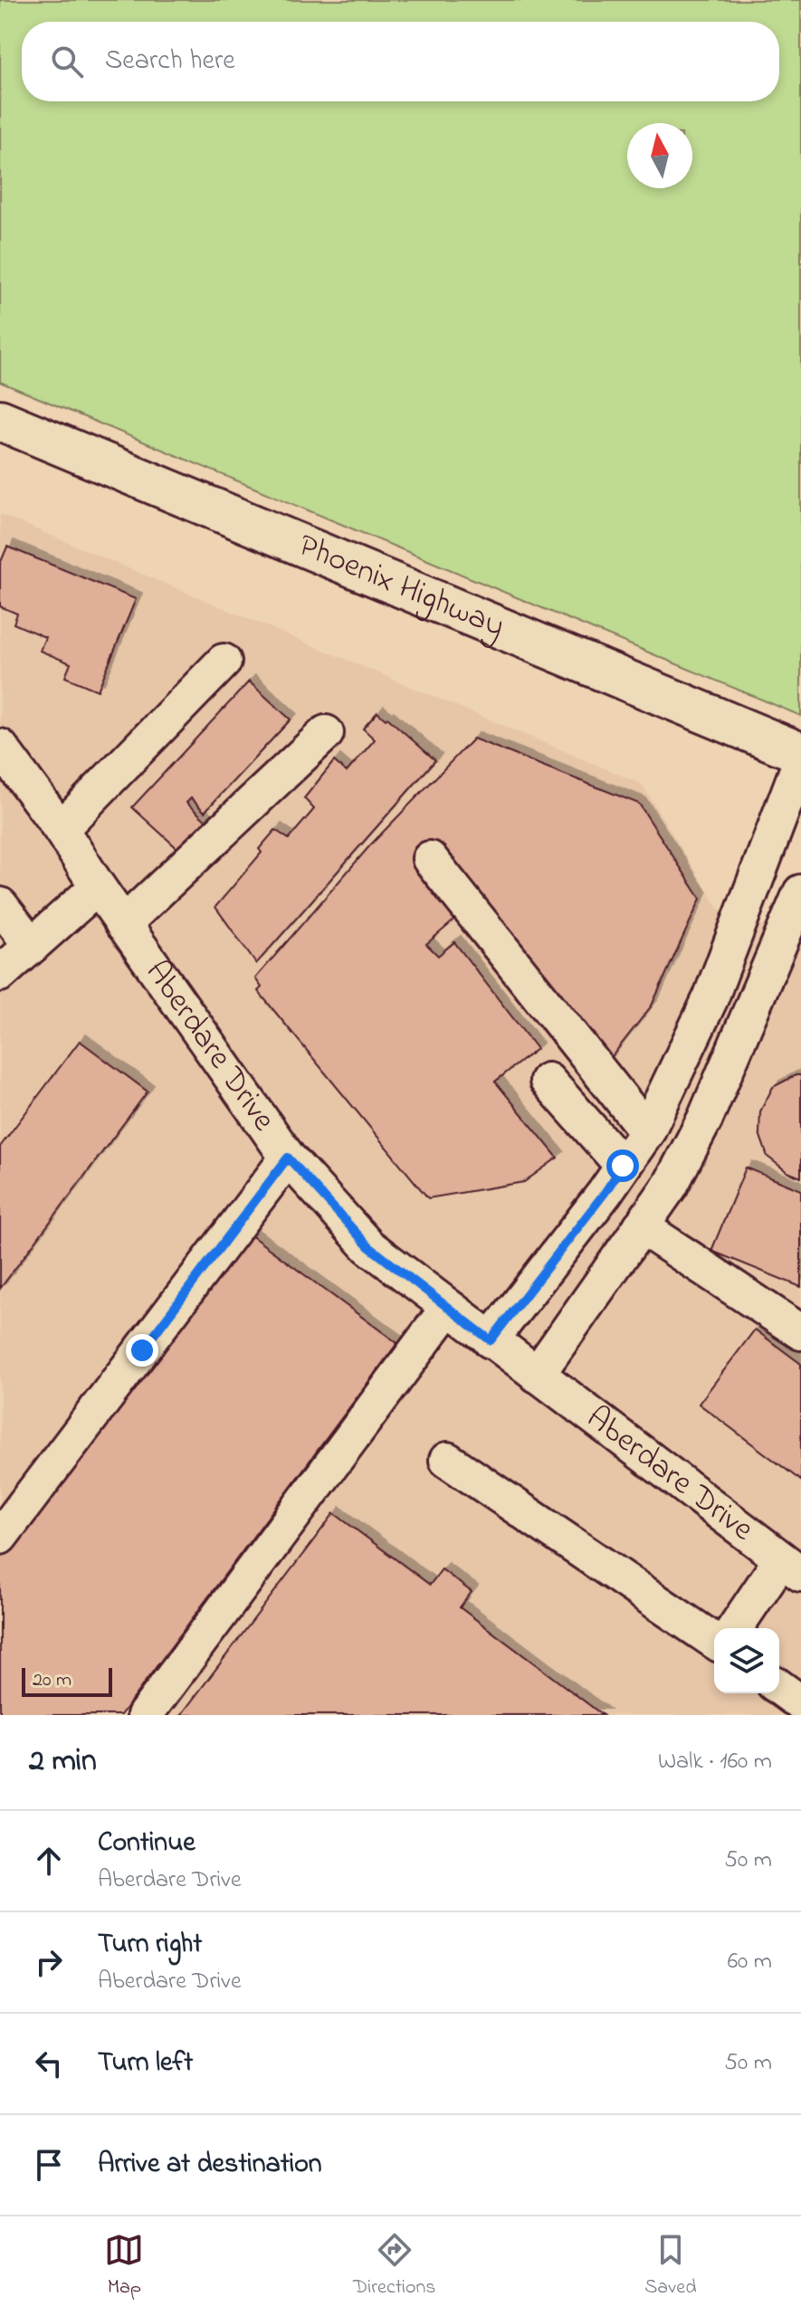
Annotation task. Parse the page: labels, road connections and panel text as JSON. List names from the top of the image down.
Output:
{
  "streets": {
    "main road": ["Phoenix Highway"],
    "street": ["Aberdare Drive"]
  },
  "scale_bar": "20 m",
  "north": "top",
  "page": {
    "search": "Search here",
    "scale": "20 m",
    "heading": ["2 min", "Walk · 160 m"],
    "list": [
      ["Continue", "Aberdare Drive", "50 m"],
      ["Turn right", "Aberdare Drive", "60 m"],
      ["Turn left", "50 m"],
      "Arrive at destination"
    ],
    "nav": ["Map", "Directions", "Saved"]
  }
}
